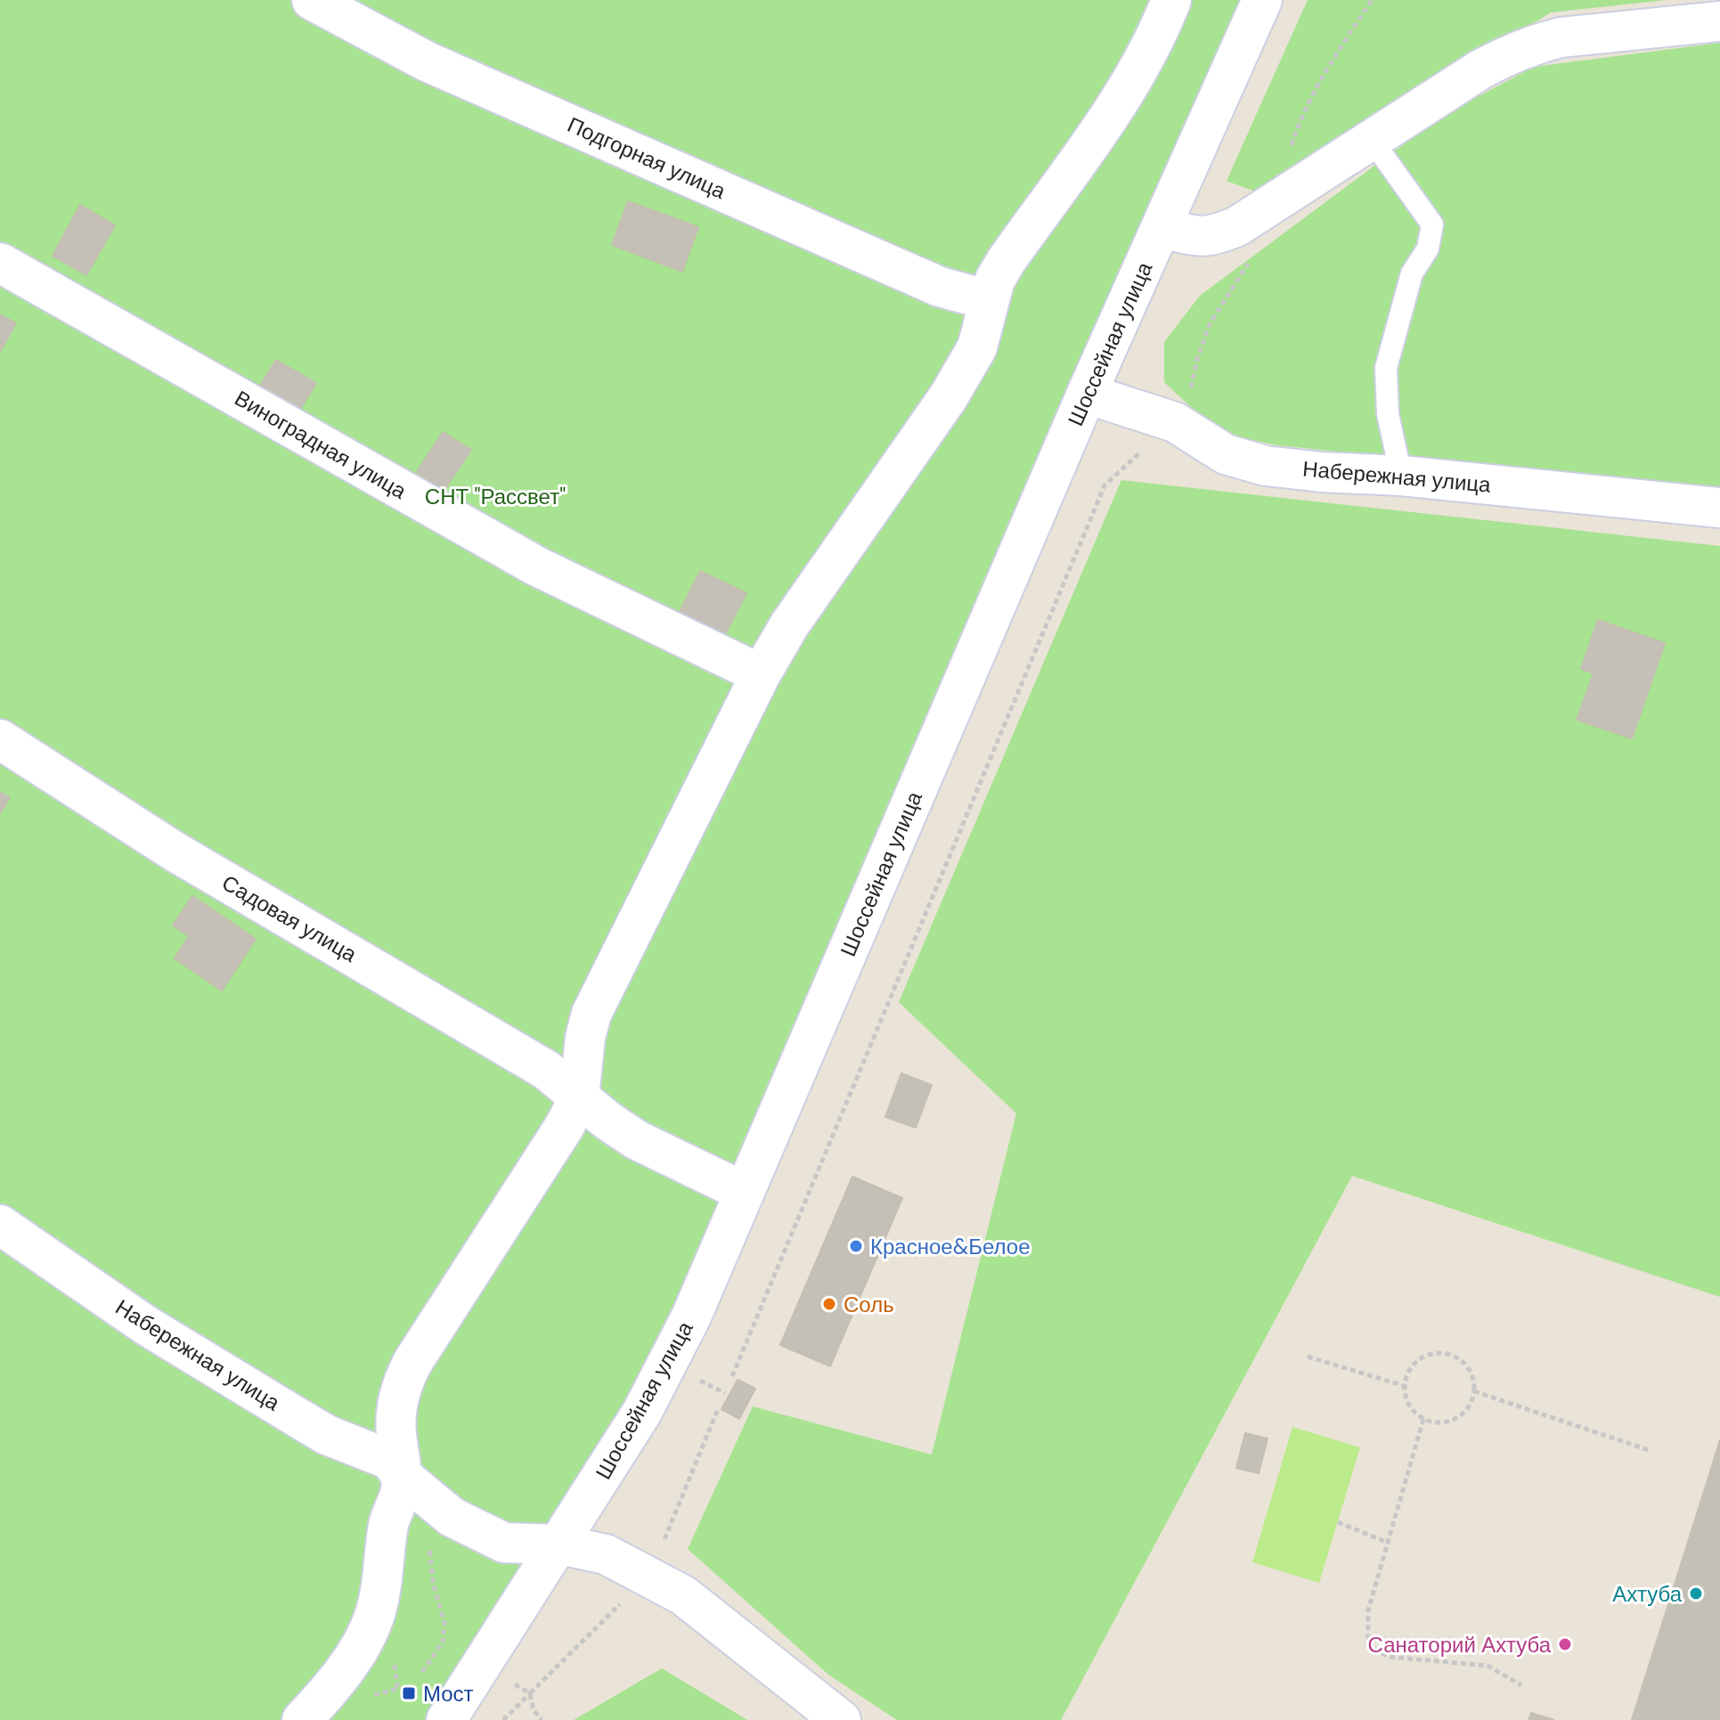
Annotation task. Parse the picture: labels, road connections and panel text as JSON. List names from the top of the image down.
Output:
{
  "streets": {
    "street": [
      "Подгорная улица",
      "Шоссейная улица",
      "Виноградная улица",
      "Набережная улица",
      "Садовая улица"
    ]
  },
  "crossings": [
    ["Шоссейная улица", "Набережная улица"],
    ["Шоссейная улица", "Садовая улица"]
  ],
  "parks": ["СНТ \"Рассвет\""],
  "places": {
    "other": [
      "Красное&Белое",
      "Соль",
      "Ахтуба",
      "Санаторий Ахтуба"
    ],
    "transit": ["Мост"]
  }
}
